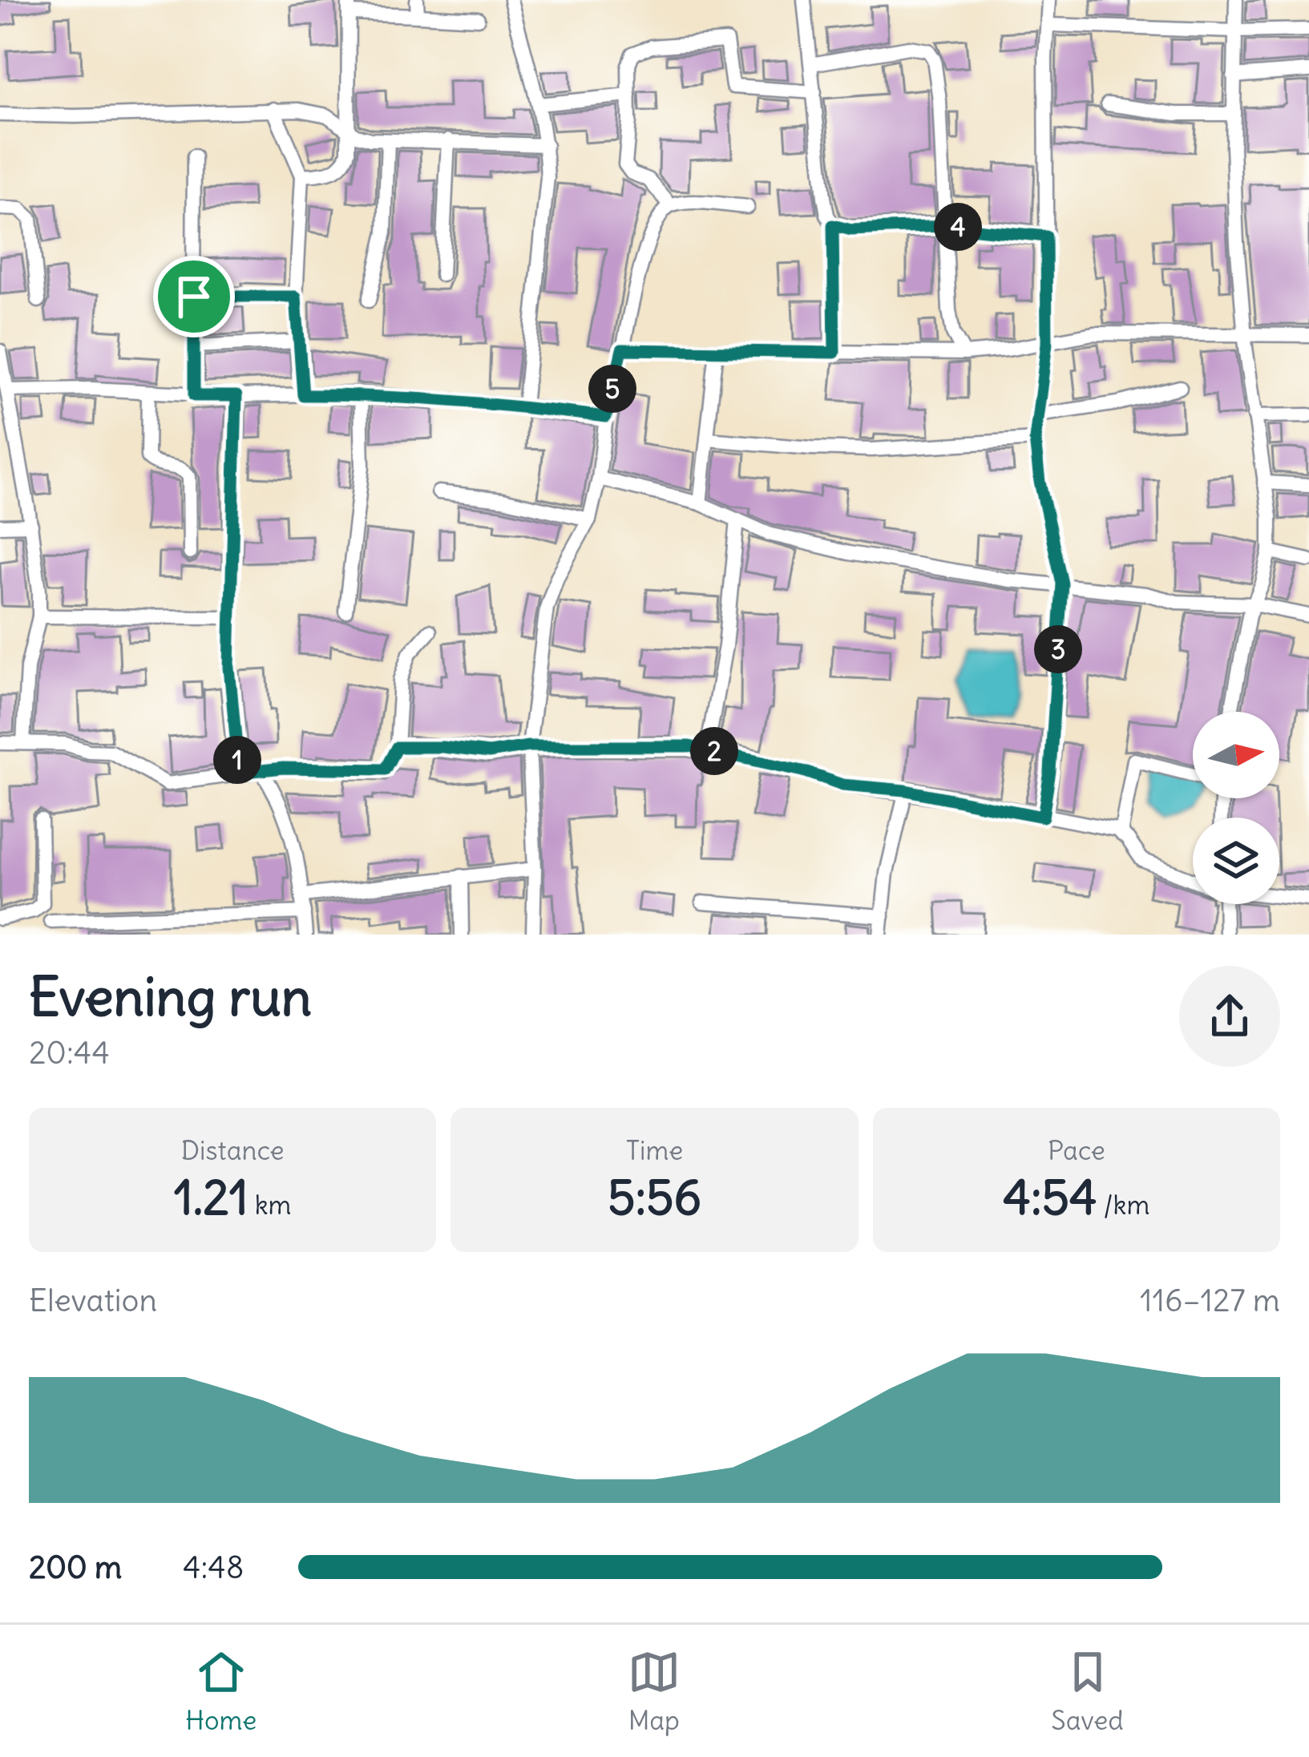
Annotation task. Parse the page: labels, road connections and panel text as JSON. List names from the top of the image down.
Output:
{
  "north": "right",
  "page": {
    "pins": [
      "4",
      "5",
      "3",
      "2",
      "1"
    ],
    "heading": ["Evening run", "20:44"],
    "stats": [
      ["Distance", "1.21 km"],
      ["Time", "5:56"],
      ["Pace", "4:54 /km"]
    ],
    "chart": ["Elevation", "116–127 m"],
    "list": [
      {
        "name": "200 m",
        "note": "4:48"
      }
    ],
    "tabs": ["Home", "Map", "Saved"]
  }
}
